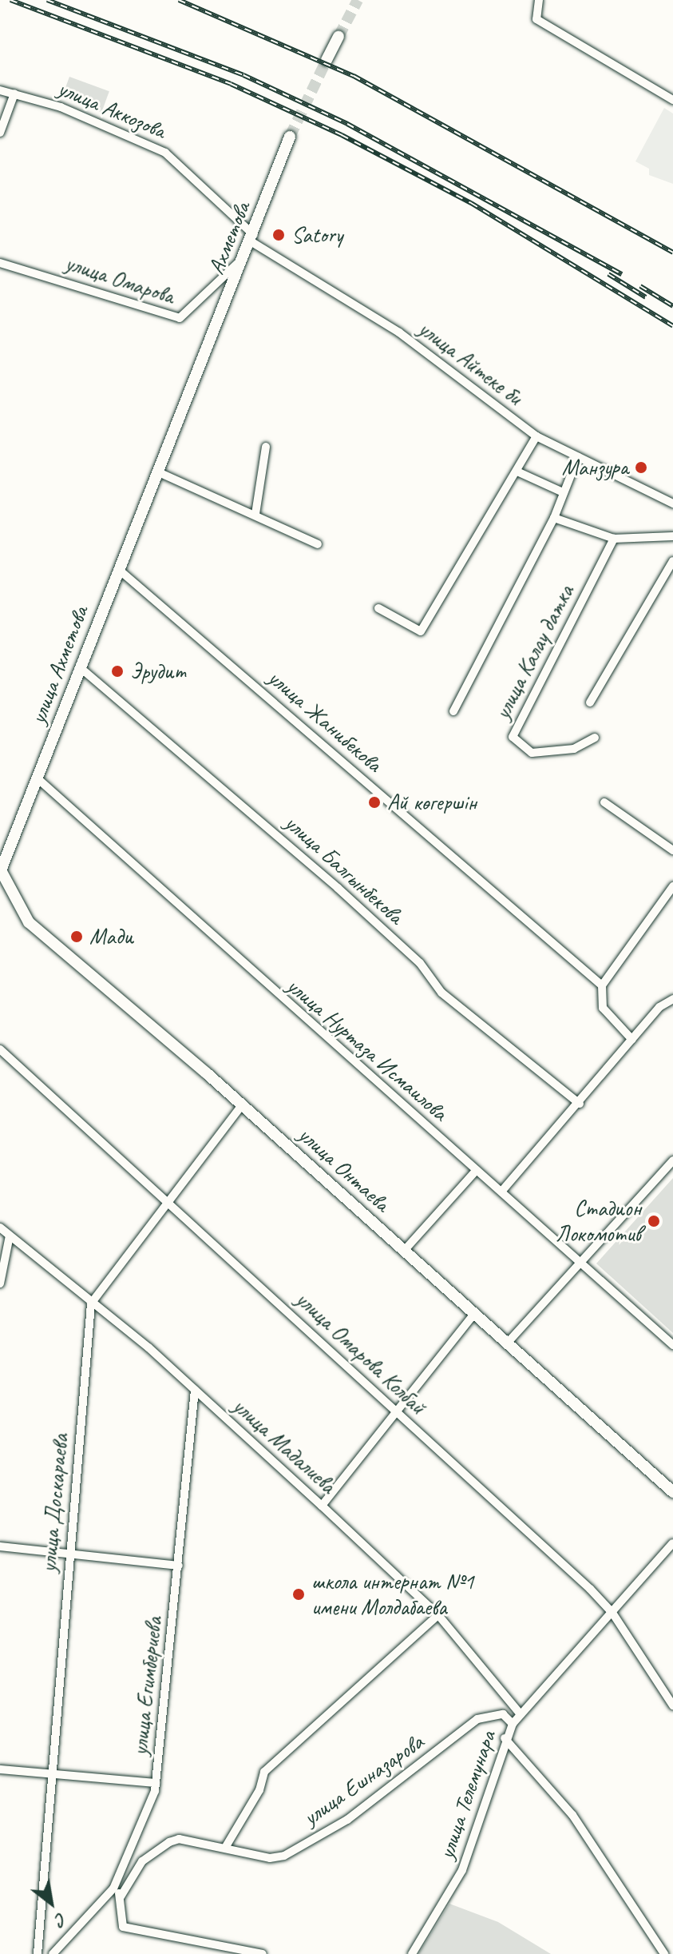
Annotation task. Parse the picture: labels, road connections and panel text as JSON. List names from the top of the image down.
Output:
{
  "streets": {
    "main road": ["Ахметова", "улица Ахметова", "улица Онтаева"],
    "street": [
      "улица Аккозова",
      "улица Омарова",
      "улица Айтеке би",
      "улица Калау датка",
      "улица Жанибекова",
      "улица Балгынбекова",
      "улица Нуртаза Исмаилова",
      "улица Омарова Колбай",
      "улица Мадалиева",
      "улица Доскараева",
      "улица Егимбериева",
      "улица Ешназарова",
      "улица Телемунара"
    ]
  },
  "crossings": [
    ["улица Аккозова", "Ахметова"],
    ["улица Аккозова", "улица Айтеке би"],
    ["Ахметова", "улица Омарова"],
    ["Ахметова", "улица Айтеке би"],
    ["Ахметова", "улица Ахметова"],
    ["улица Айтеке би", "улица Калау датка"],
    ["улица Ахметова", "улица Жанибекова"],
    ["улица Ахметова", "улица Балгынбекова"],
    ["улица Ахметова", "улица Нуртаза Исмаилова"],
    ["улица Ахметова", "улица Онтаева"],
    ["улица Омарова Колбай", "улица Телемунара"],
    ["улица Мадалиева", "улица Доскараева"],
    ["улица Мадалиева", "улица Егимбериева"],
    ["улица Мадалиева", "улица Телемунара"],
    ["улица Ешназарова", "улица Телемунара"]
  ],
  "places": [
    "Satory",
    "Манзура",
    "Эрудит",
    "Ай көгершін",
    "Мади",
    "Стадион Локомотив",
    "школа интернат №1 имени Молдабаева"
  ],
  "north": "bottom right"
}
